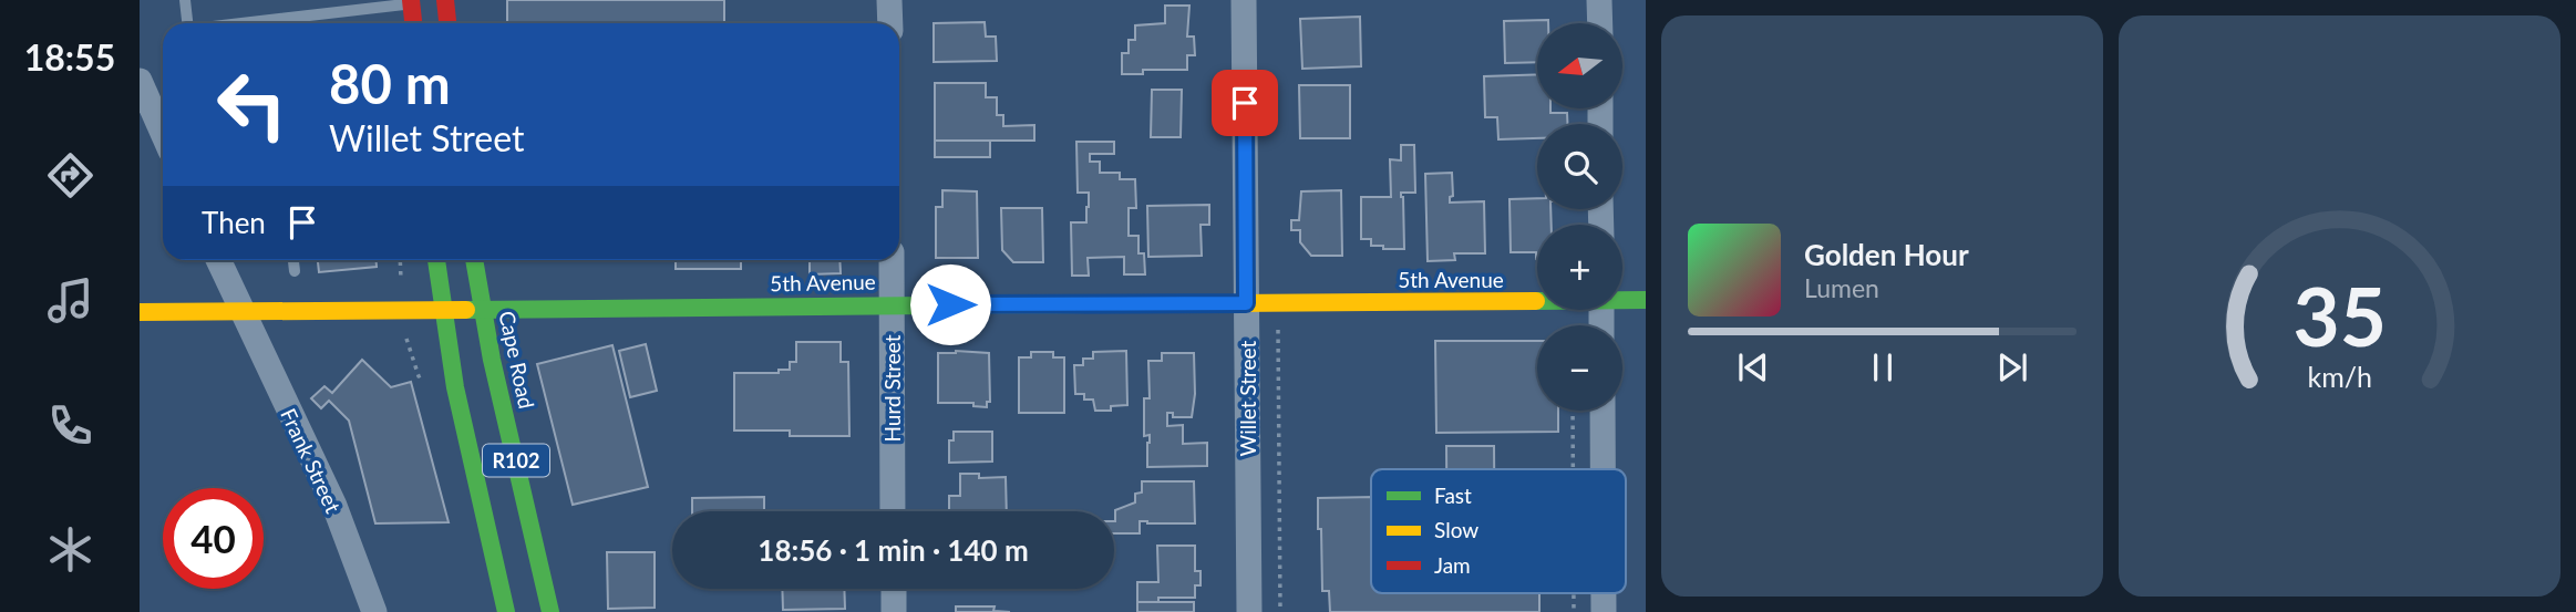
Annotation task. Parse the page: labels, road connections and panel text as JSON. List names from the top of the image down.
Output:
{
  "streets": {
    "street": [
      "5th Avenue",
      "Cape Road",
      "Hurd Street",
      "Willet Street",
      "Frank Street",
      "R102"
    ]
  },
  "crossings": [
    ["5th Avenue", "Cape Road"],
    ["5th Avenue", "Hurd Street"],
    ["5th Avenue", "Willet Street"],
    ["5th Avenue", "Frank Street"],
    ["5th Avenue", "R102"]
  ],
  "legend": ["Fast", "Slow", "Jam"],
  "north": "left",
  "page": {
    "tabs": "18:55",
    "map_buttons": ["+", "−"],
    "turn": ["80 m", "Willet Street"],
    "then": "Then",
    "song": ["Golden Hour", "Lumen"],
    "limit": "40",
    "trip": "18:56 · 1 min · 140 m",
    "gauge": ["35", "km/h"]
  }
}
